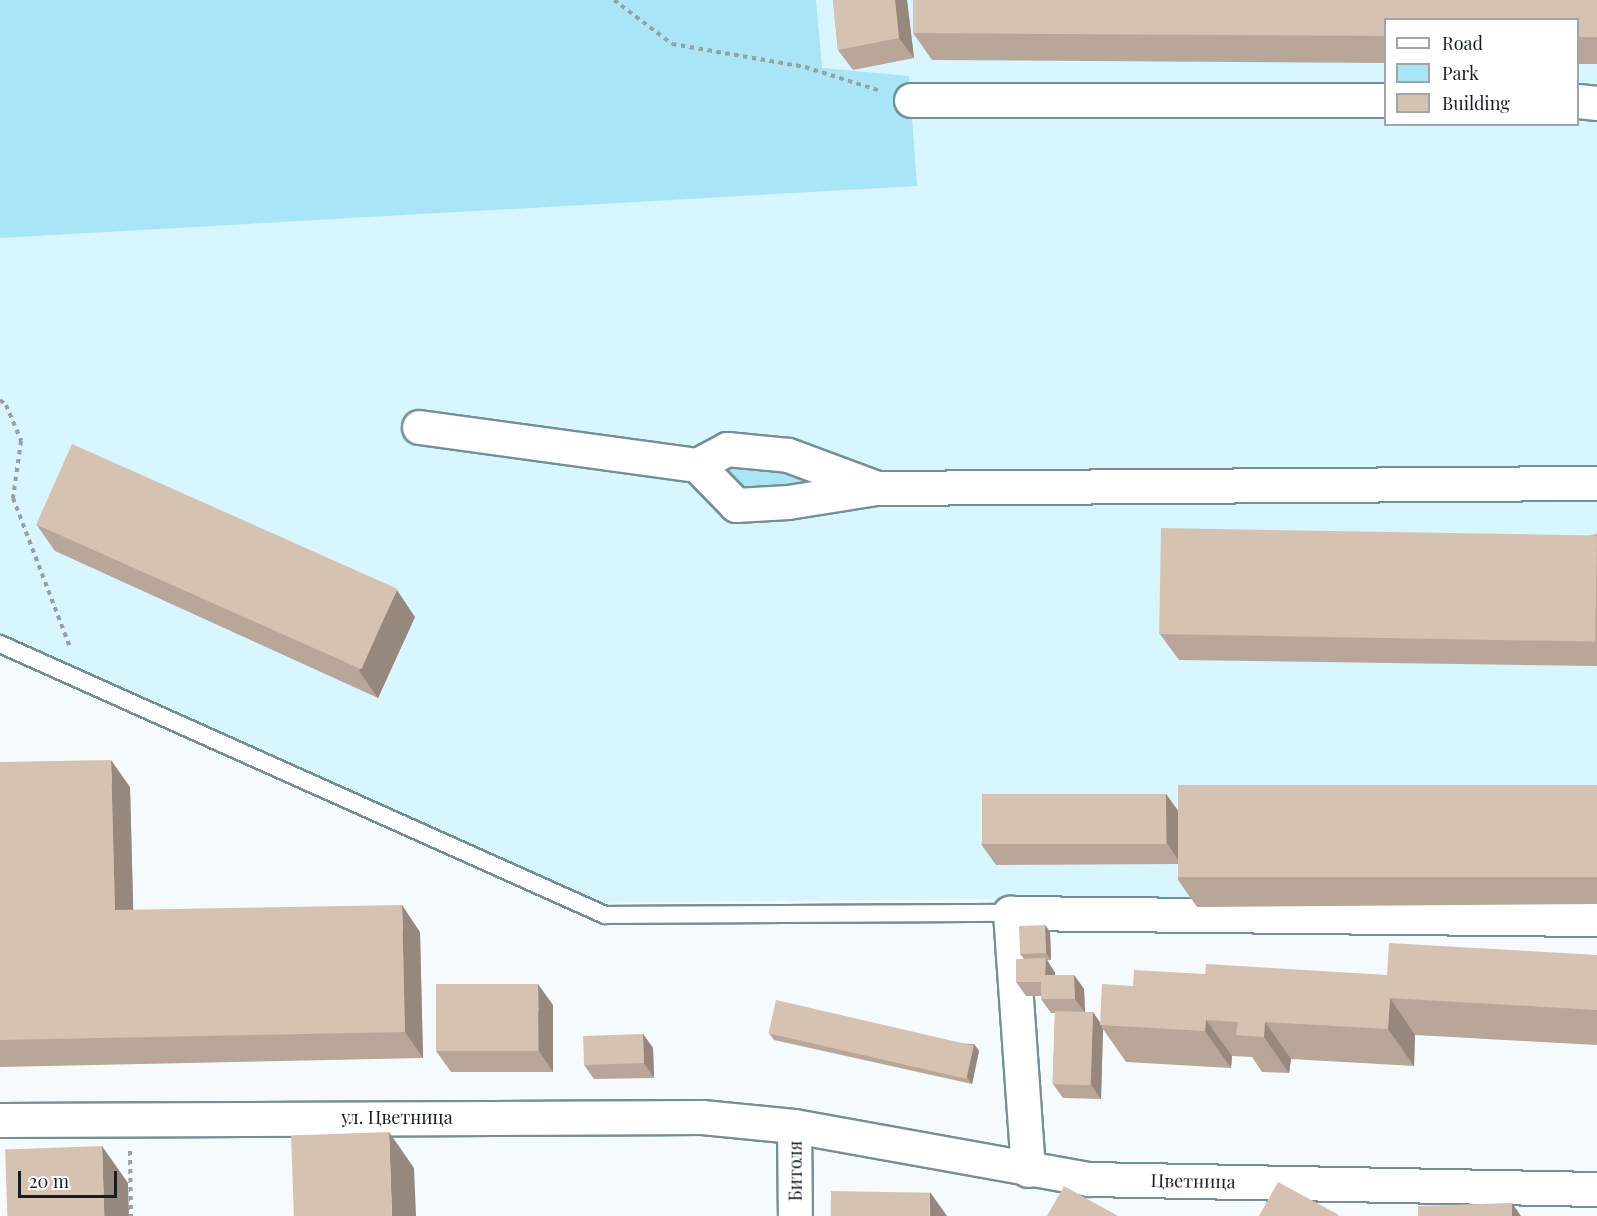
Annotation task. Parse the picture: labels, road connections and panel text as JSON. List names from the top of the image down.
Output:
{
  "streets": {
    "street": ["ул. Цветница", "Битоля", "Цветница"]
  },
  "crossings": [
    ["ул. Цветница", "Битоля"],
    ["ул. Цветница", "Цветница"],
    ["Битоля", "Цветница"]
  ],
  "legend": ["Road", "Park", "Building"],
  "scale_bar": "20 m"
}
